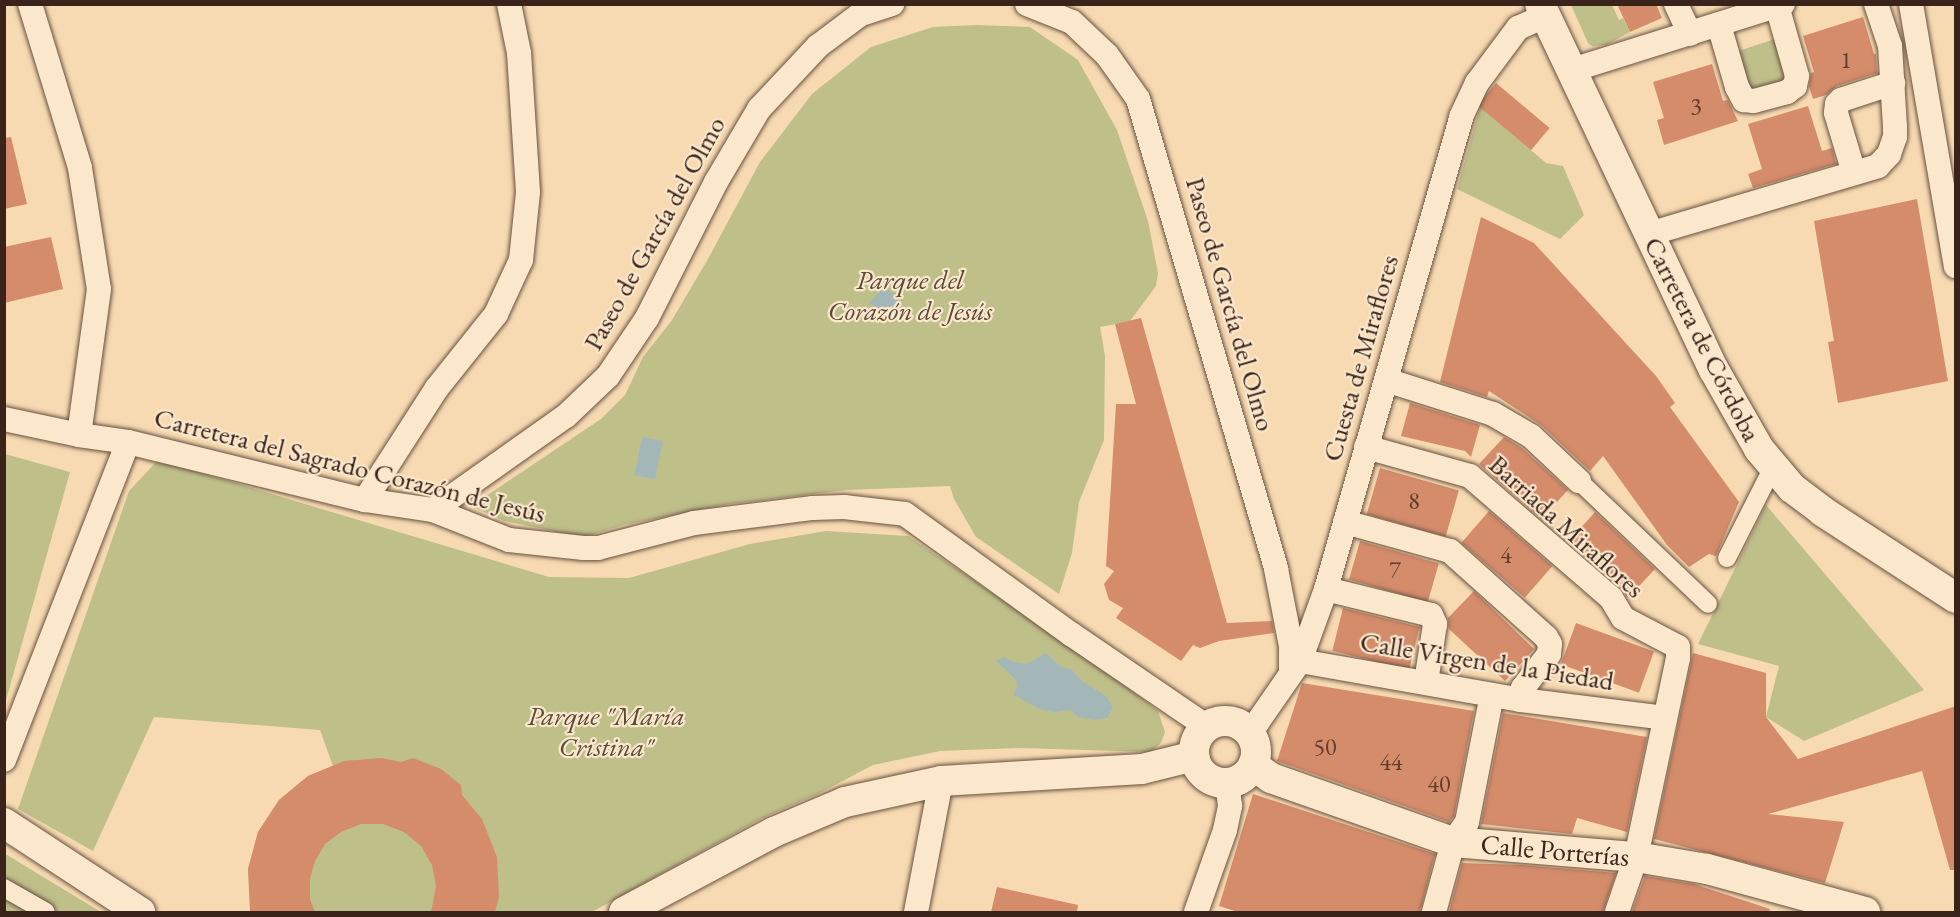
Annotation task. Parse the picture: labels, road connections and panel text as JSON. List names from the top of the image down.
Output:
{
  "streets": {
    "street": [
      "Paseo de García del Olmo",
      "Carretera de Córdoba",
      "Cuesta de Miraflores",
      "Carretera del Sagrado Corazón de Jesús",
      "Barriada Miraflores",
      "Calle Virgen de la Piedad",
      "Calle Porterías"
    ]
  },
  "crossings": [
    ["Paseo de García del Olmo", "Cuesta de Miraflores"],
    ["Paseo de García del Olmo", "Carretera del Sagrado Corazón de Jesús"],
    ["Paseo de García del Olmo", "Calle Virgen de la Piedad"],
    ["Carretera de Córdoba", "Cuesta de Miraflores"],
    ["Cuesta de Miraflores", "Carretera del Sagrado Corazón de Jesús"],
    ["Cuesta de Miraflores", "Barriada Miraflores"],
    ["Cuesta de Miraflores", "Calle Virgen de la Piedad"],
    ["Cuesta de Miraflores", "Calle Porterías"],
    ["Carretera del Sagrado Corazón de Jesús", "Calle Porterías"],
    ["Barriada Miraflores", "Calle Virgen de la Piedad"]
  ],
  "parks": ["Parque del Corazón de Jesús", "Parque \"María Cristina\""],
  "house_numbers": [
    "1",
    "3",
    "8",
    "4",
    "7",
    "50",
    "44",
    "40"
  ]
}
